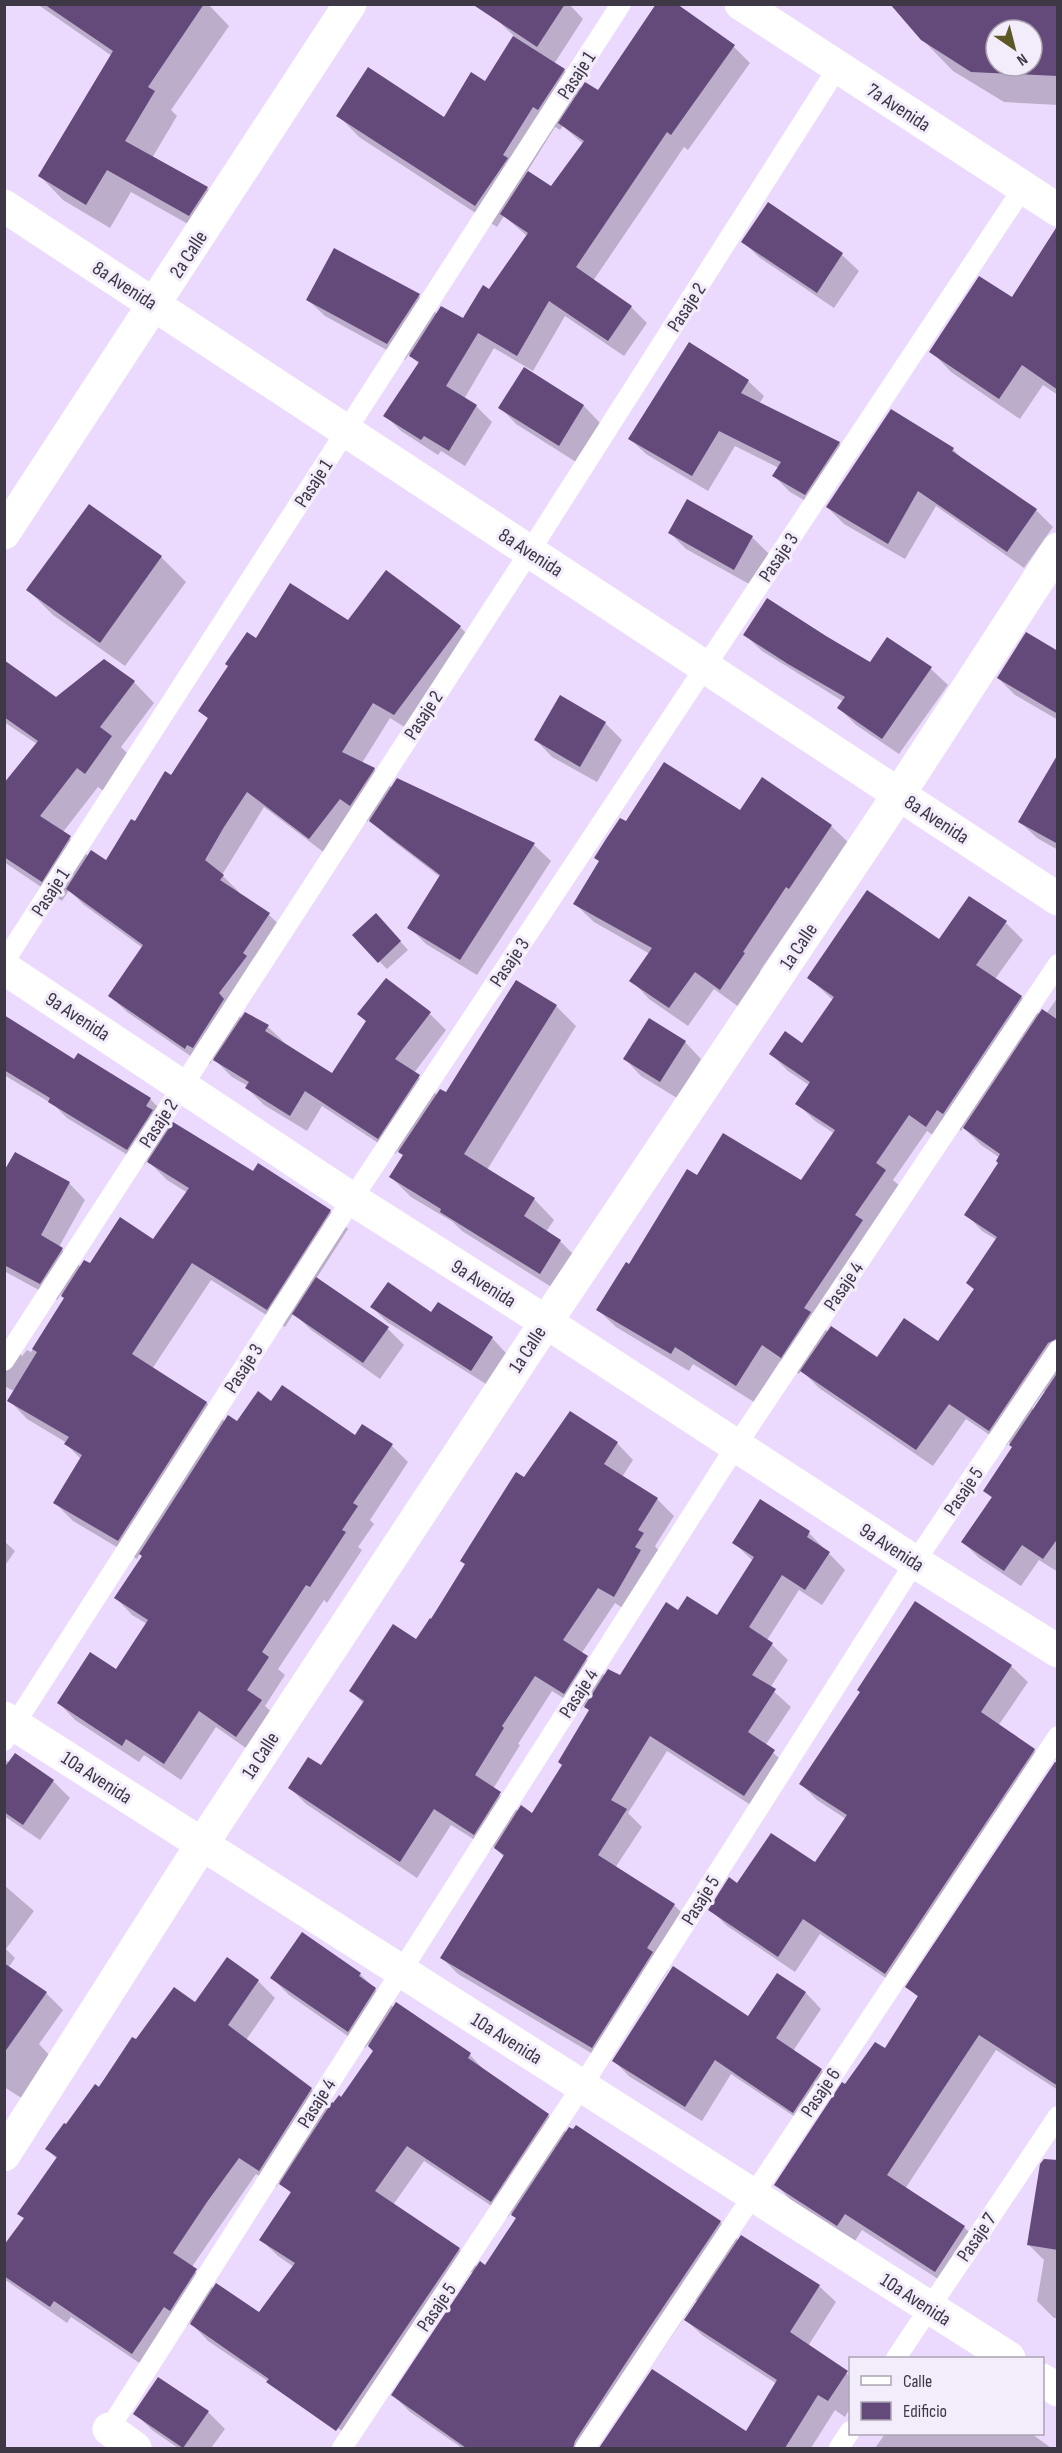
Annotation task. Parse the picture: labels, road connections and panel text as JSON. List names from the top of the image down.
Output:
{
  "streets": {
    "street": [
      "7a Avenida",
      "2a Calle",
      "8a Avenida",
      "1a Calle",
      "9a Avenida",
      "10a Avenida"
    ],
    "lane": [
      "Pasaje 1",
      "Pasaje 2",
      "Pasaje 3",
      "Pasaje 4",
      "Pasaje 5",
      "Pasaje 6",
      "Pasaje 7"
    ]
  },
  "crossings": [
    ["Pasaje 1", "8a Avenida"],
    ["7a Avenida", "Pasaje 2"],
    ["7a Avenida", "Pasaje 3"],
    ["2a Calle", "8a Avenida"],
    ["8a Avenida", "Pasaje 2"],
    ["8a Avenida", "Pasaje 3"],
    ["8a Avenida", "1a Calle"],
    ["Pasaje 2", "9a Avenida"],
    ["Pasaje 3", "9a Avenida"],
    ["Pasaje 3", "10a Avenida"],
    ["1a Calle", "9a Avenida"],
    ["1a Calle", "10a Avenida"],
    ["9a Avenida", "Pasaje 4"],
    ["9a Avenida", "Pasaje 5"],
    ["Pasaje 4", "10a Avenida"],
    ["Pasaje 5", "10a Avenida"],
    ["10a Avenida", "Pasaje 6"],
    ["10a Avenida", "Pasaje 7"]
  ],
  "legend": ["Calle", "Edificio"],
  "north": "bottom right"
}
